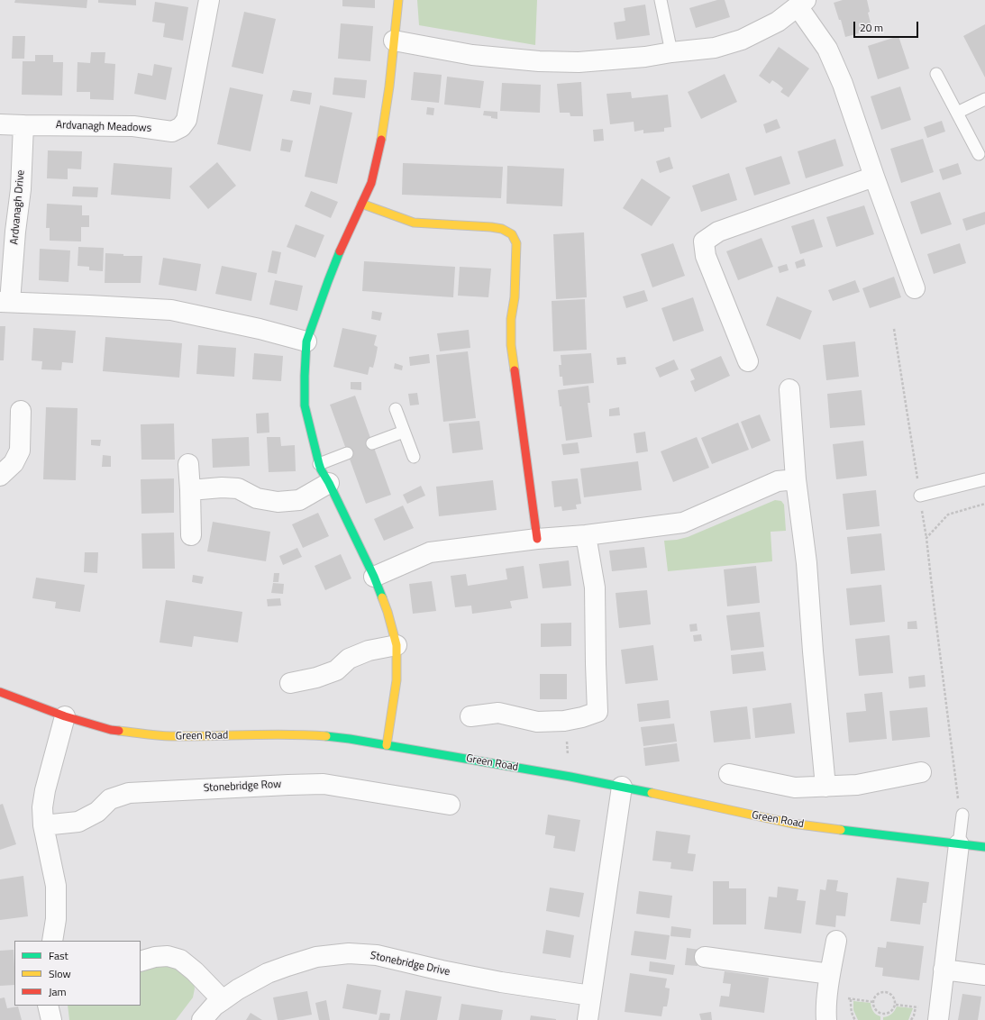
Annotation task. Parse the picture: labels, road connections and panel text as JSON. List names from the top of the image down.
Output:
{
  "streets": {
    "street": [
      "Ardvanagh Meadows",
      "Ardvanagh Drive",
      "Green Road",
      "Stonebridge Row",
      "Stonebridge Drive"
    ]
  },
  "crossings": [
    ["Ardvanagh Meadows", "Ardvanagh Drive"]
  ],
  "legend": ["Fast", "Slow", "Jam"],
  "scale_bar": "20 m"
}
